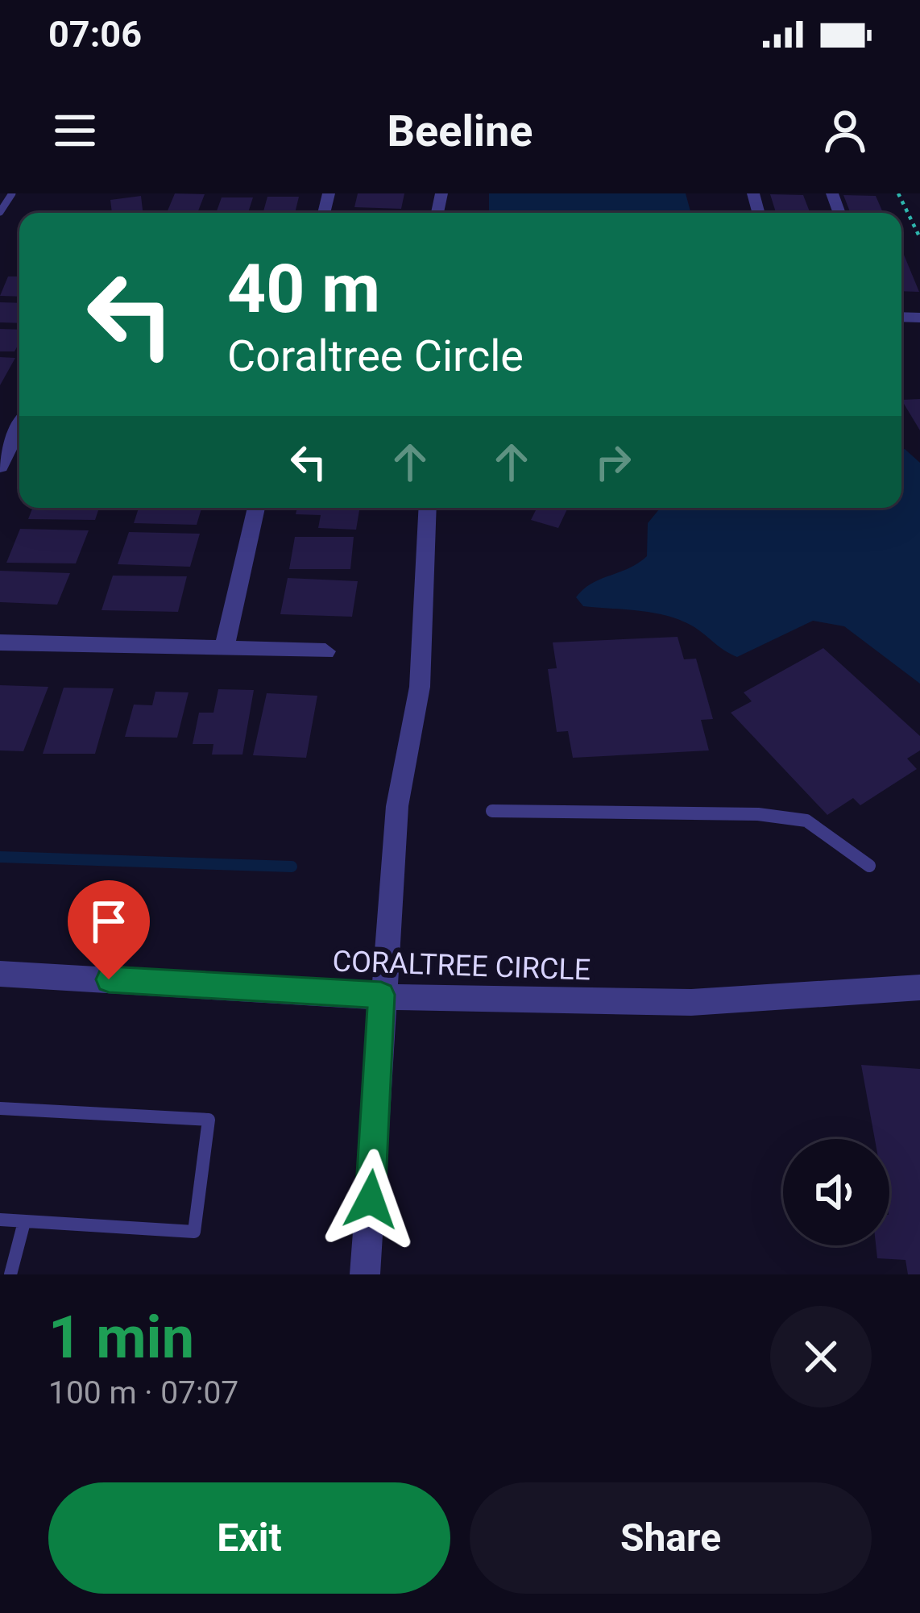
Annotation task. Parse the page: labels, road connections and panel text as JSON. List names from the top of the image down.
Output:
{
  "streets": {
    "street": ["CORALTREE CIRCLE"]
  },
  "page": {
    "status": "07:06",
    "header": "Beeline",
    "turn": ["40 m", "Coraltree Circle"],
    "heading": ["1 min", "100 m · 07:07"],
    "buttons": ["Exit", "Share"]
  }
}
